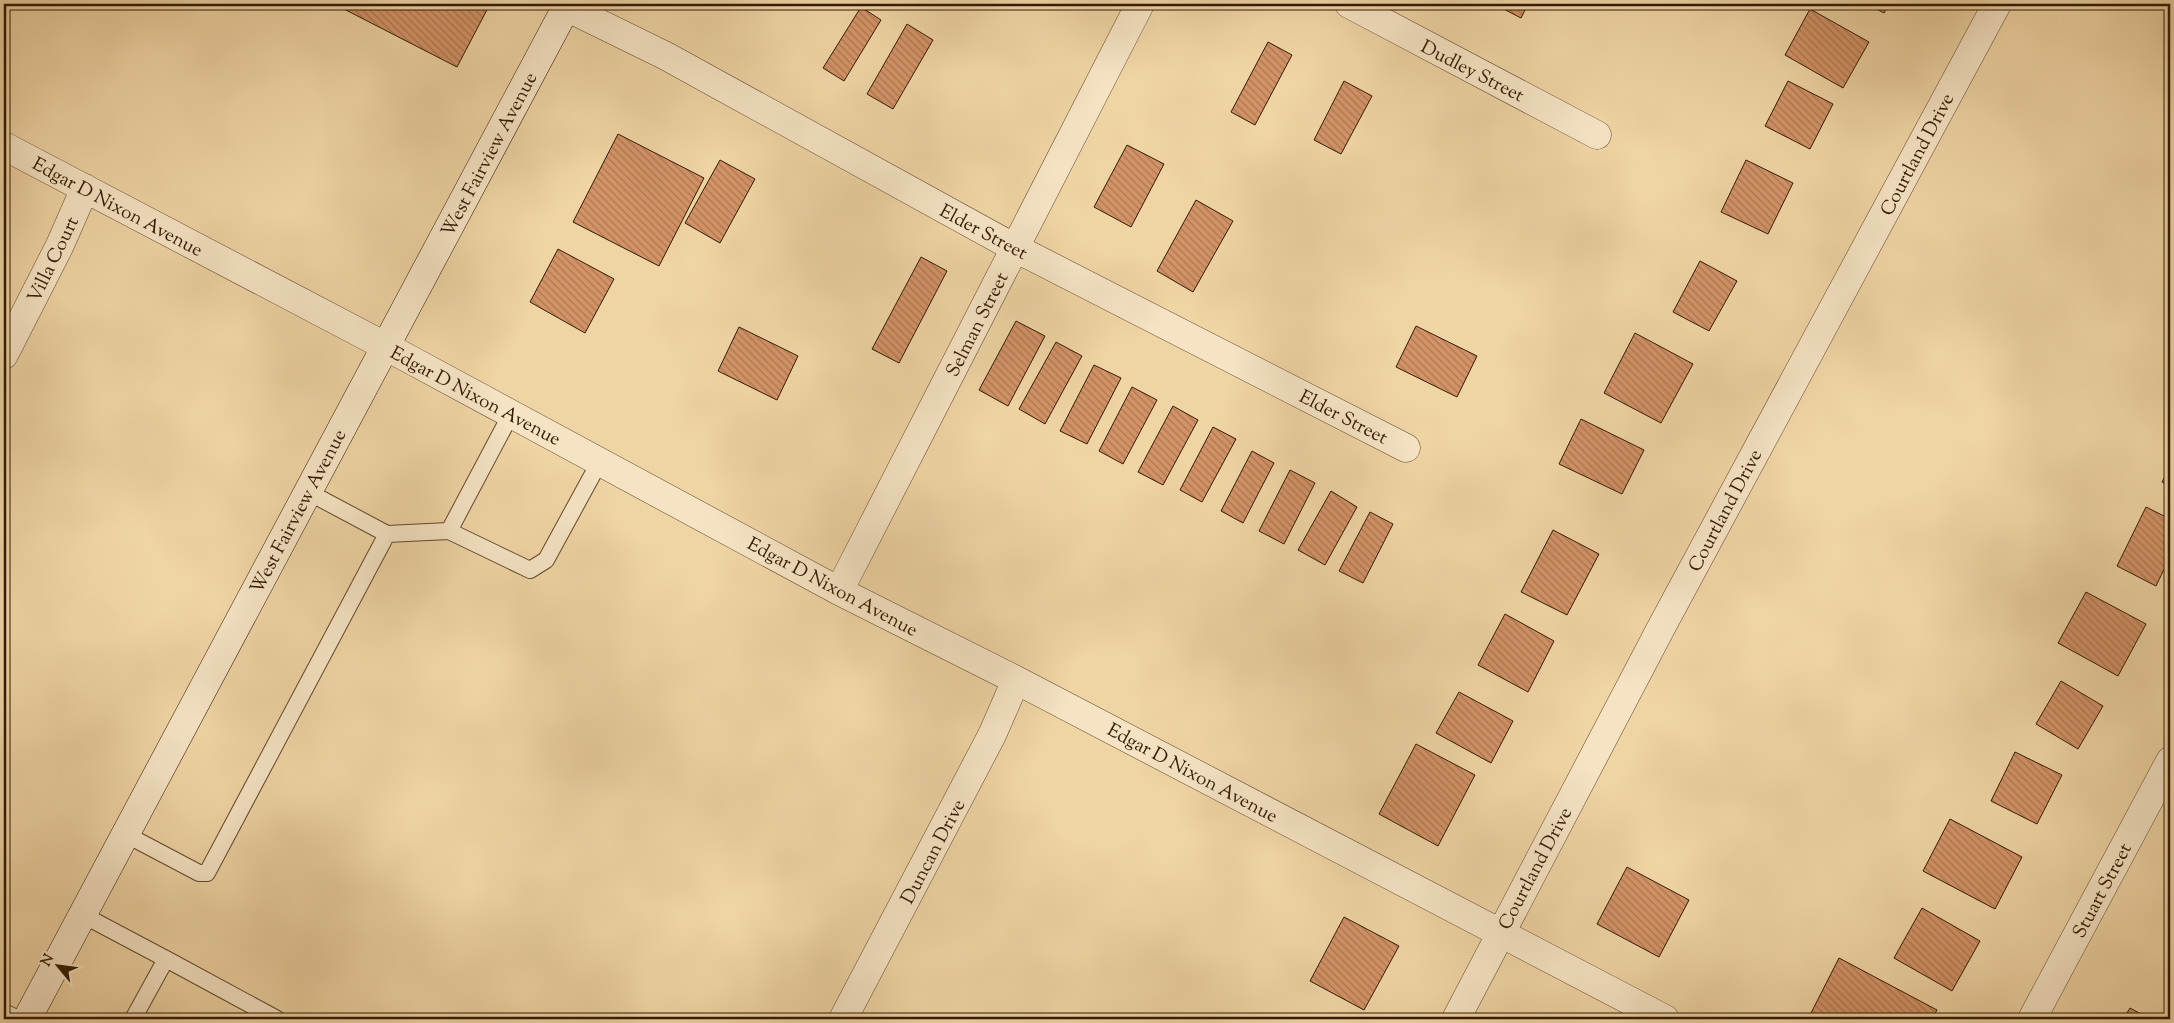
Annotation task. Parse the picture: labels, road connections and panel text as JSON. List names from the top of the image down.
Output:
{
  "streets": {
    "street": [
      "Dudley Street",
      "West Fairview Avenue",
      "Courtland Drive",
      "Edgar D Nixon Avenue",
      "Elder Street",
      "Villa Court",
      "Selman Street",
      "Duncan Drive",
      "Stuart Street"
    ]
  },
  "crossings": [
    ["West Fairview Avenue", "Edgar D Nixon Avenue"],
    ["West Fairview Avenue", "Elder Street"],
    ["Courtland Drive", "Edgar D Nixon Avenue"],
    ["Edgar D Nixon Avenue", "Villa Court"],
    ["Edgar D Nixon Avenue", "Selman Street"],
    ["Edgar D Nixon Avenue", "Duncan Drive"],
    ["Elder Street", "Selman Street"]
  ],
  "north": "top left"
}
